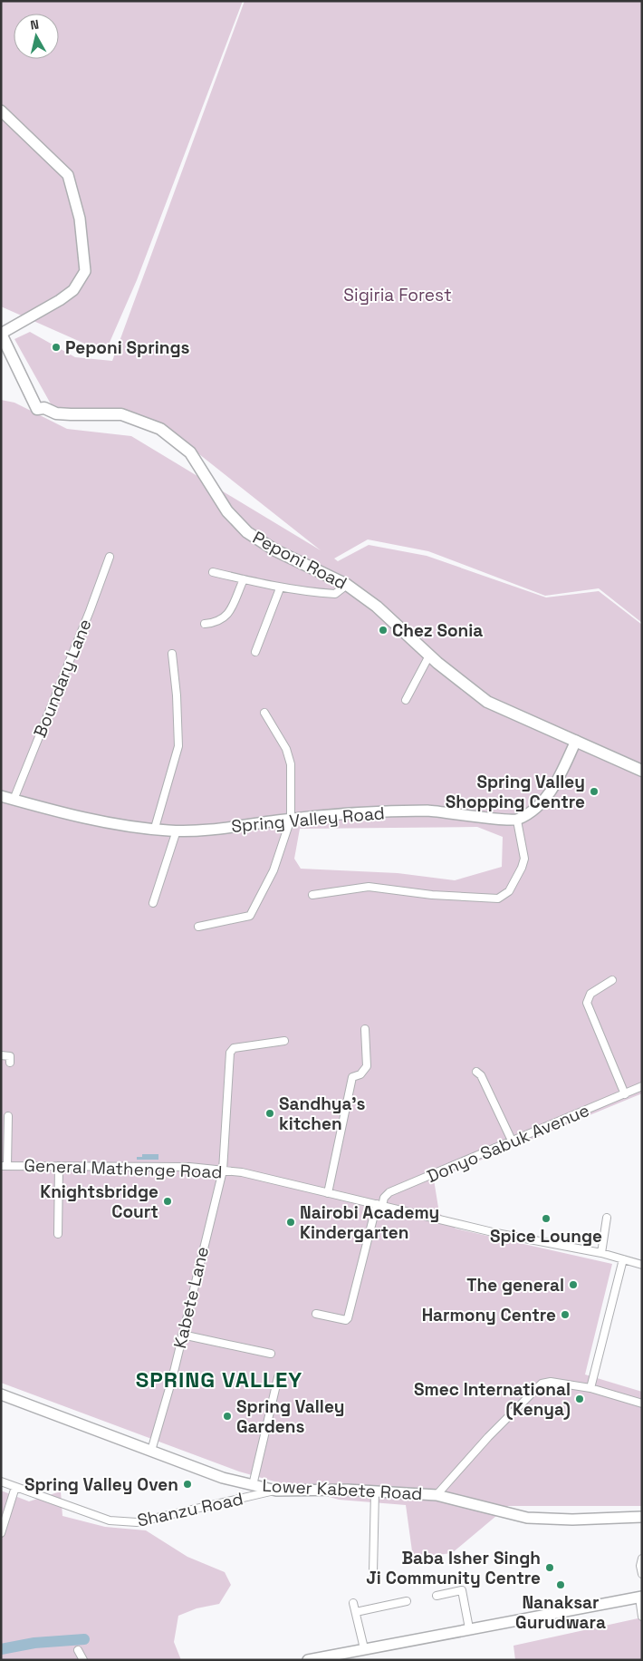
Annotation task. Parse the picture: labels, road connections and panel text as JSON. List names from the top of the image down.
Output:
{
  "streets": {
    "main road": ["Peponi Road"],
    "street": [
      "Boundary Lane",
      "Spring Valley Road",
      "Donyo Sabuk Avenue",
      "General Mathenge Road",
      "Kabete Lane",
      "Lower Kabete Road",
      "Shanzu Road"
    ]
  },
  "crossings": [
    ["Boundary Lane", "Spring Valley Road"],
    ["Donyo Sabuk Avenue", "General Mathenge Road"],
    ["General Mathenge Road", "Kabete Lane"],
    ["Kabete Lane", "Lower Kabete Road"],
    ["Lower Kabete Road", "Shanzu Road"]
  ],
  "districts": ["SPRING VALLEY"],
  "parks": ["Sigiria Forest"],
  "places": [
    "Peponi Springs",
    "Chez Sonia",
    "Spring Valley Shopping Centre",
    "Sandhya’s kitchen",
    "Knightsbridge Court",
    "Spice Lounge",
    "Nairobi Academy Kindergarten",
    "The general",
    "Harmony Centre",
    "Smec International (Kenya)",
    "Spring Valley Gardens",
    "Spring Valley Oven",
    "Baba Isher Singh Ji Community Centre",
    "Nanaksar Gurudwara"
  ],
  "north": "top"
}
